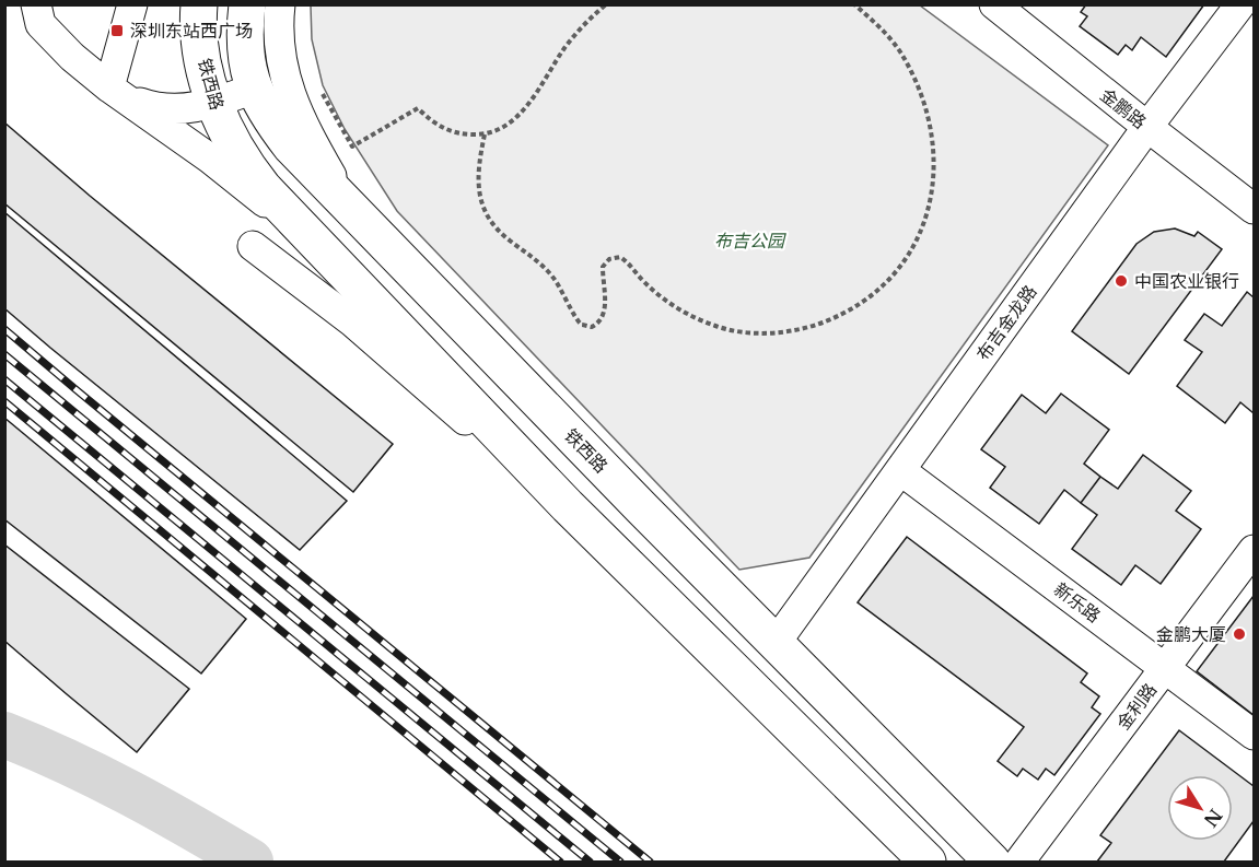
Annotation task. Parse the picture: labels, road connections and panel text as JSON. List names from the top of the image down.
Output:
{
  "streets": {
    "main road": ["铁西路"],
    "street": [
      "金鹏路",
      "布吉金龙路",
      "新乐路",
      "金利路"
    ]
  },
  "crossings": [
    ["铁西路", "布吉金龙路"],
    ["金鹏路", "布吉金龙路"],
    ["布吉金龙路", "新乐路"],
    ["新乐路", "金利路"]
  ],
  "parks": ["布吉公园"],
  "places": {
    "transit": ["深圳东站西广场"],
    "other": ["中国农业银行", "金鹏大厦"]
  },
  "north": "bottom right"
}
